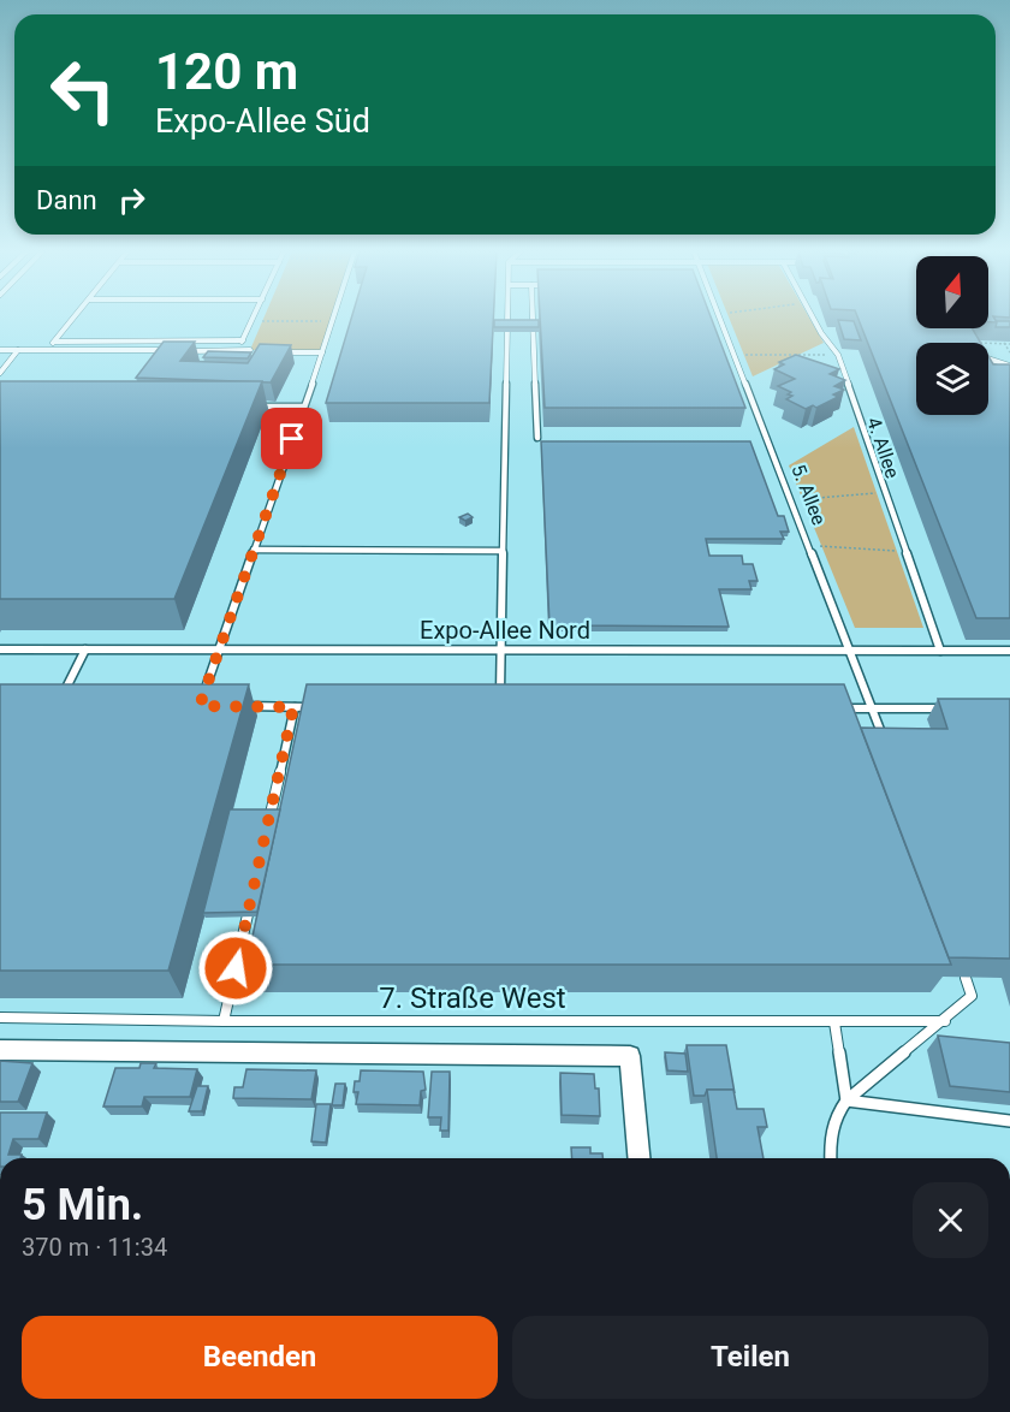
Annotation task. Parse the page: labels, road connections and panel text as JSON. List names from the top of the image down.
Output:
{
  "streets": {
    "lane": [
      "4. Allee",
      "5. Allee",
      "Expo-Allee Nord",
      "7. Straße West"
    ]
  },
  "crossings": [
    ["4. Allee", "Expo-Allee Nord"],
    ["5. Allee", "Expo-Allee Nord"]
  ],
  "north": "top",
  "page": {
    "turn": ["120 m", "Expo-Allee Süd"],
    "then": "Dann",
    "heading": ["5 Min.", "370 m · 11:34"],
    "buttons": ["Beenden", "Teilen"]
  }
}
